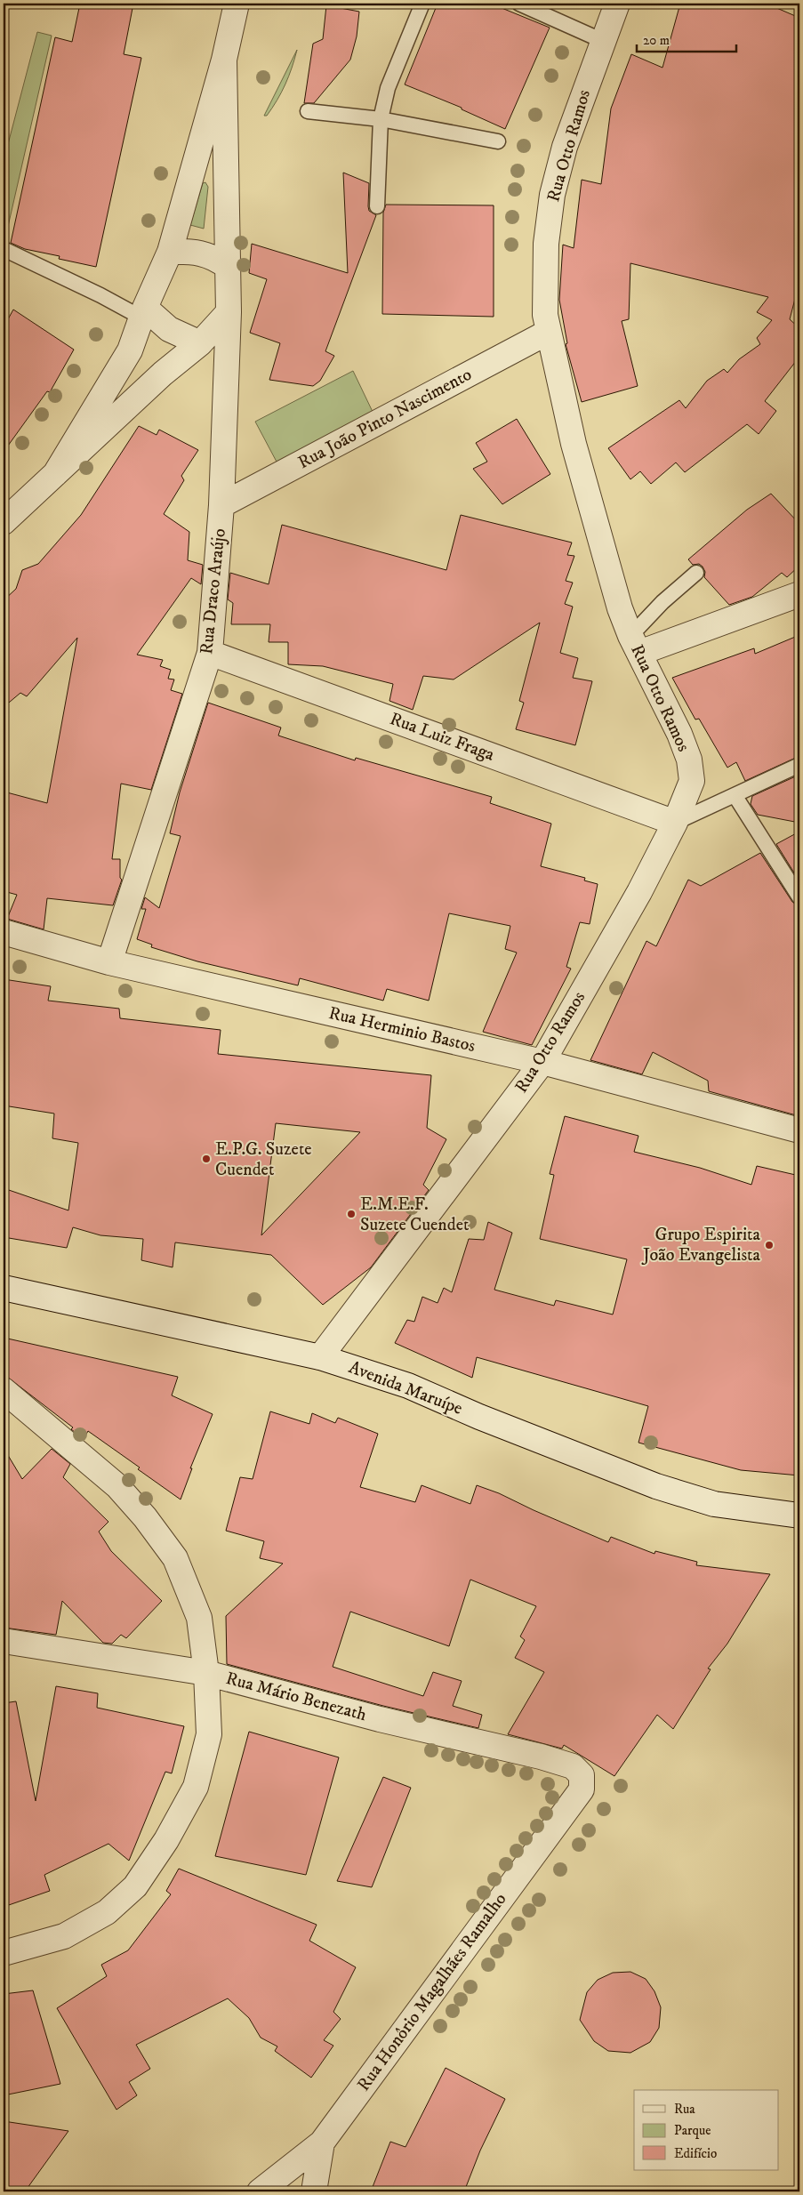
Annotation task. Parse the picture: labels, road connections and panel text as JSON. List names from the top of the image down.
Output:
{
  "streets": {
    "street": [
      "Rua Otto Ramos",
      "Rua João Pinto Nascimento",
      "Rua Draco Araújo",
      "Rua Luiz Fraga",
      "Rua Herminio Bastos",
      "Avenida Maruípe",
      "Rua Mário Benezath",
      "Rua Honôrio Magalhães Ramalho"
    ]
  },
  "crossings": [
    ["Rua Otto Ramos", "Rua João Pinto Nascimento"],
    ["Rua Otto Ramos", "Rua Luiz Fraga"],
    ["Rua Otto Ramos", "Rua Herminio Bastos"],
    ["Rua Otto Ramos", "Avenida Maruípe"],
    ["Rua João Pinto Nascimento", "Rua Draco Araújo"],
    ["Rua Draco Araújo", "Rua Luiz Fraga"],
    ["Rua Draco Araújo", "Rua Herminio Bastos"],
    ["Rua Mário Benezath", "Rua Honôrio Magalhães Ramalho"]
  ],
  "places": ["E.P.G. Suzete Cuendet", "E.M.E.F. Suzete Cuendet", "Grupo Espirita João Evangelista"],
  "legend": ["Rua", "Parque", "Edifício"],
  "scale_bar": "20 m"
}
